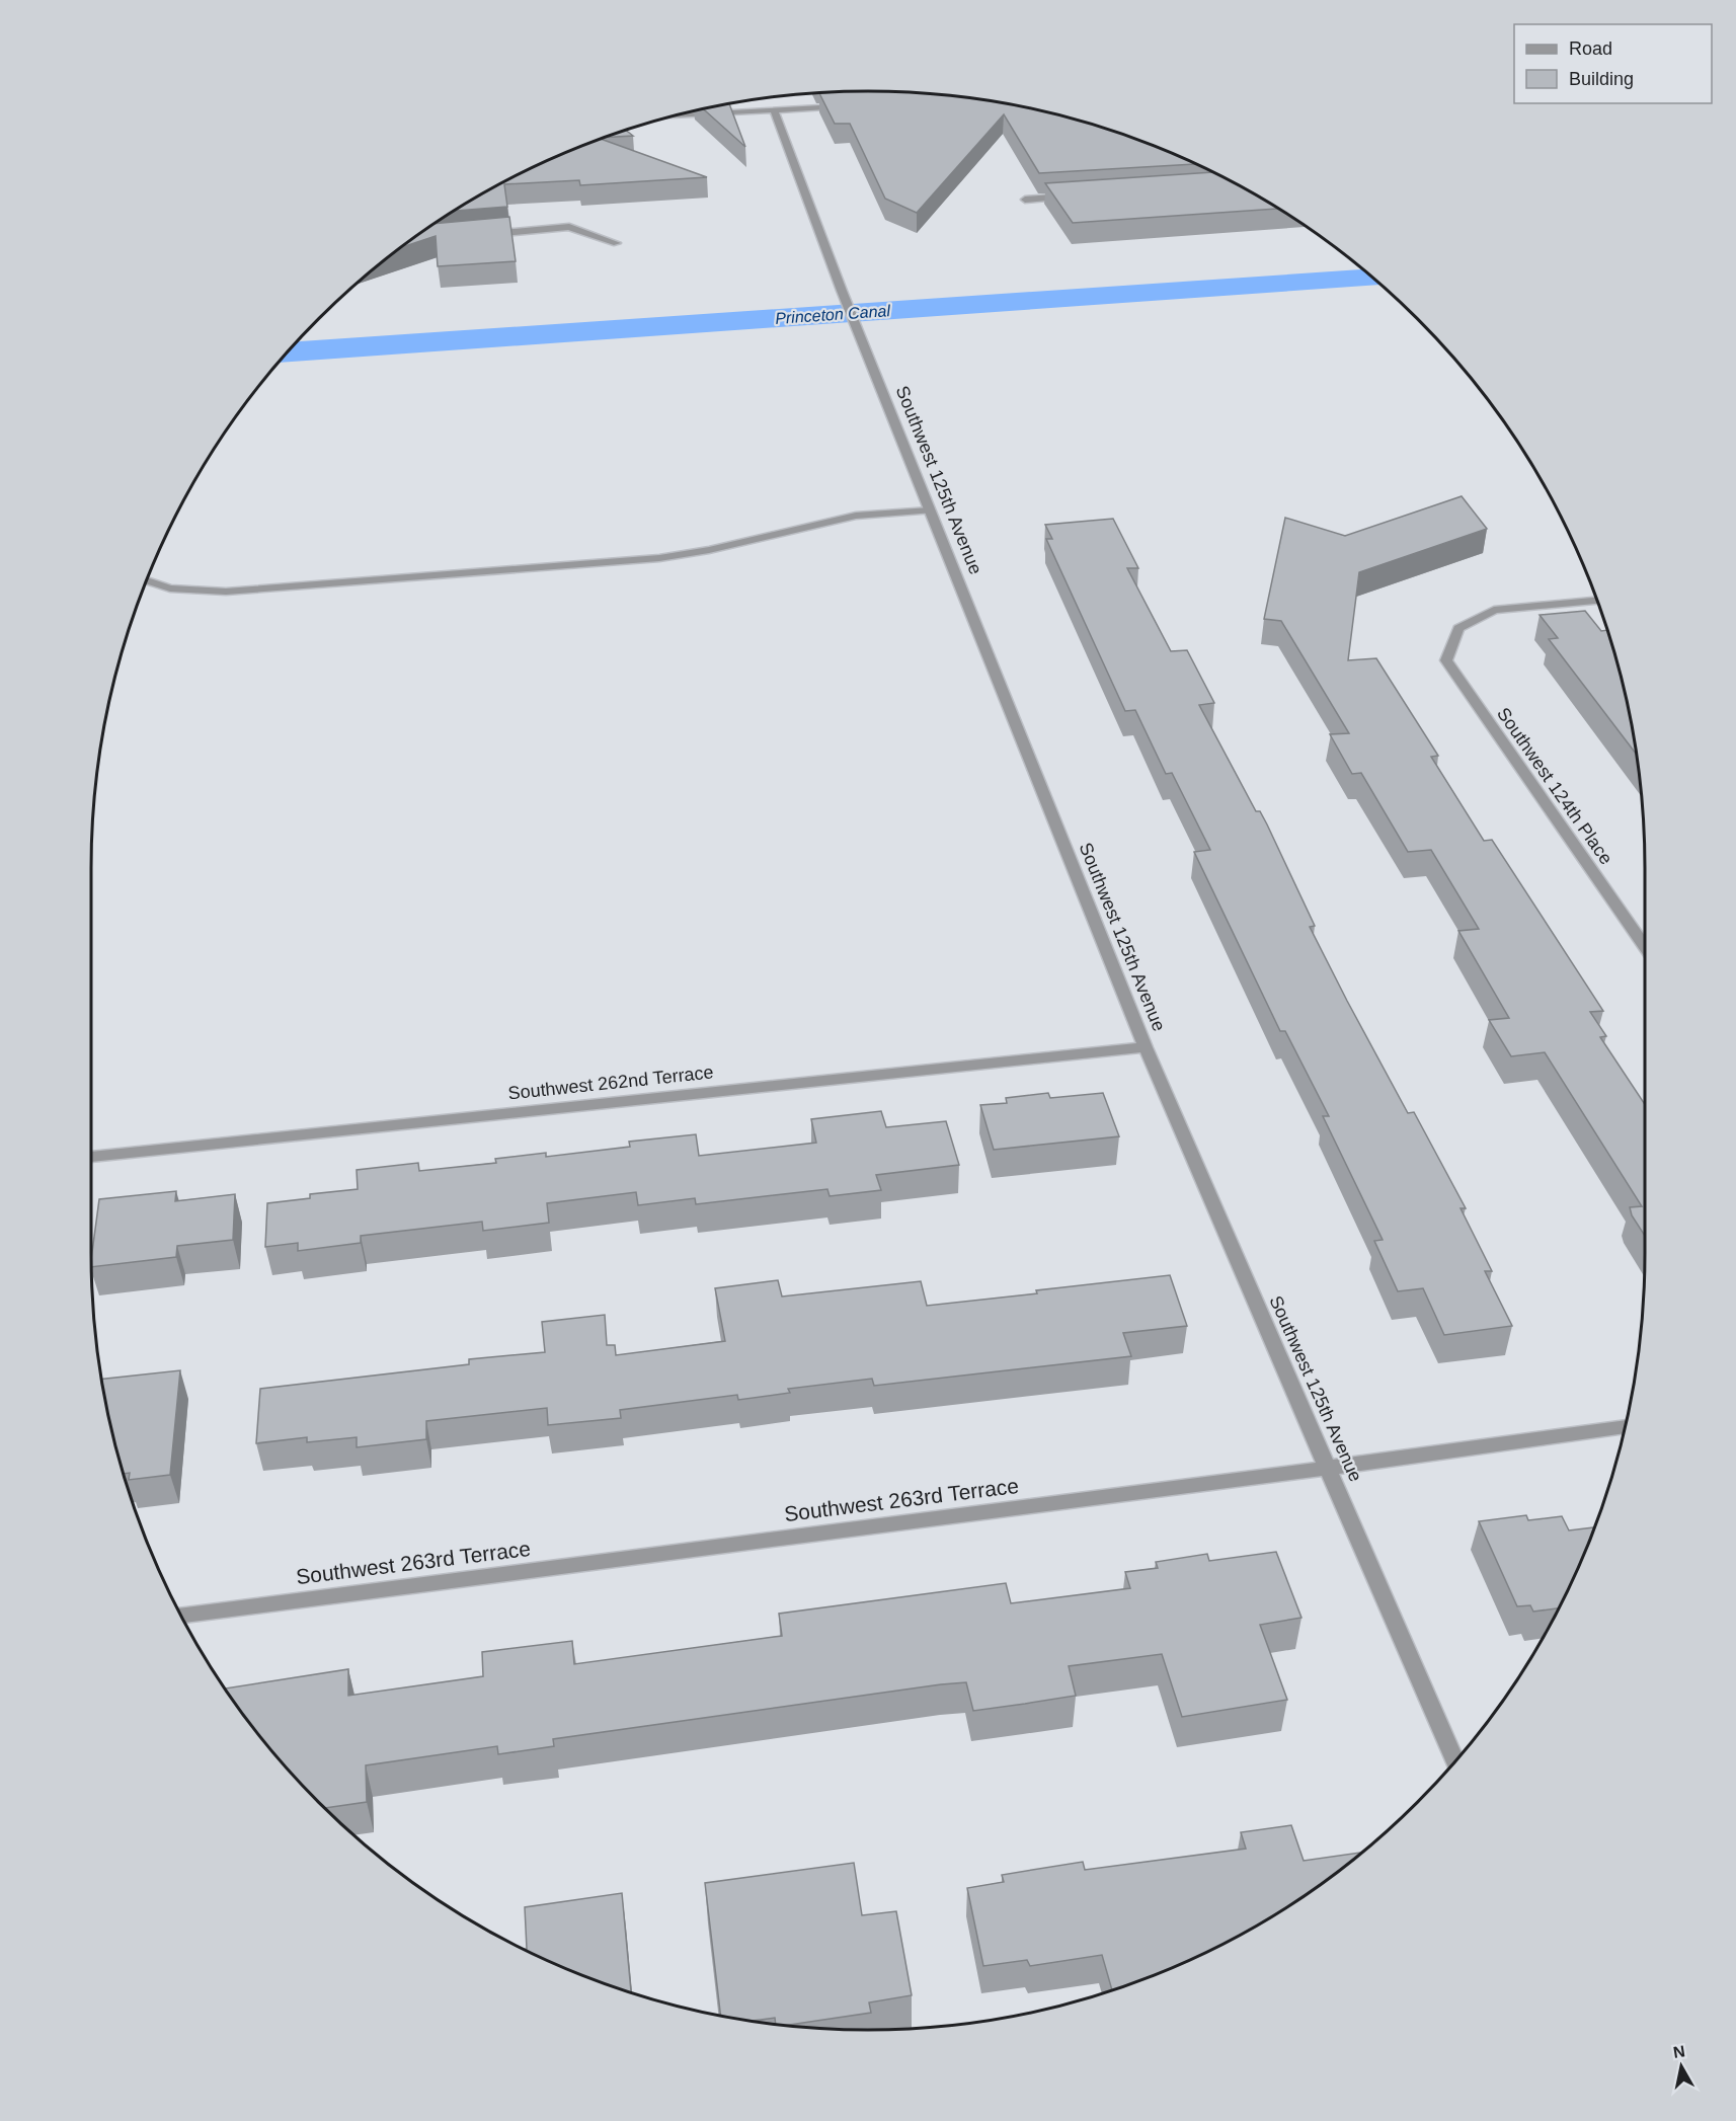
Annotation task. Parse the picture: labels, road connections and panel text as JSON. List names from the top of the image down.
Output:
{
  "streets": {
    "street": [
      "Southwest 125th Avenue",
      "Southwest 124th Place",
      "Southwest 262nd Terrace",
      "Southwest 263rd Terrace"
    ]
  },
  "crossings": [
    ["Southwest 125th Avenue", "Southwest 262nd Terrace"],
    ["Southwest 125th Avenue", "Southwest 263rd Terrace"]
  ],
  "water": ["Princeton Canal"],
  "legend": ["Road", "Building"],
  "north": "top"
}
